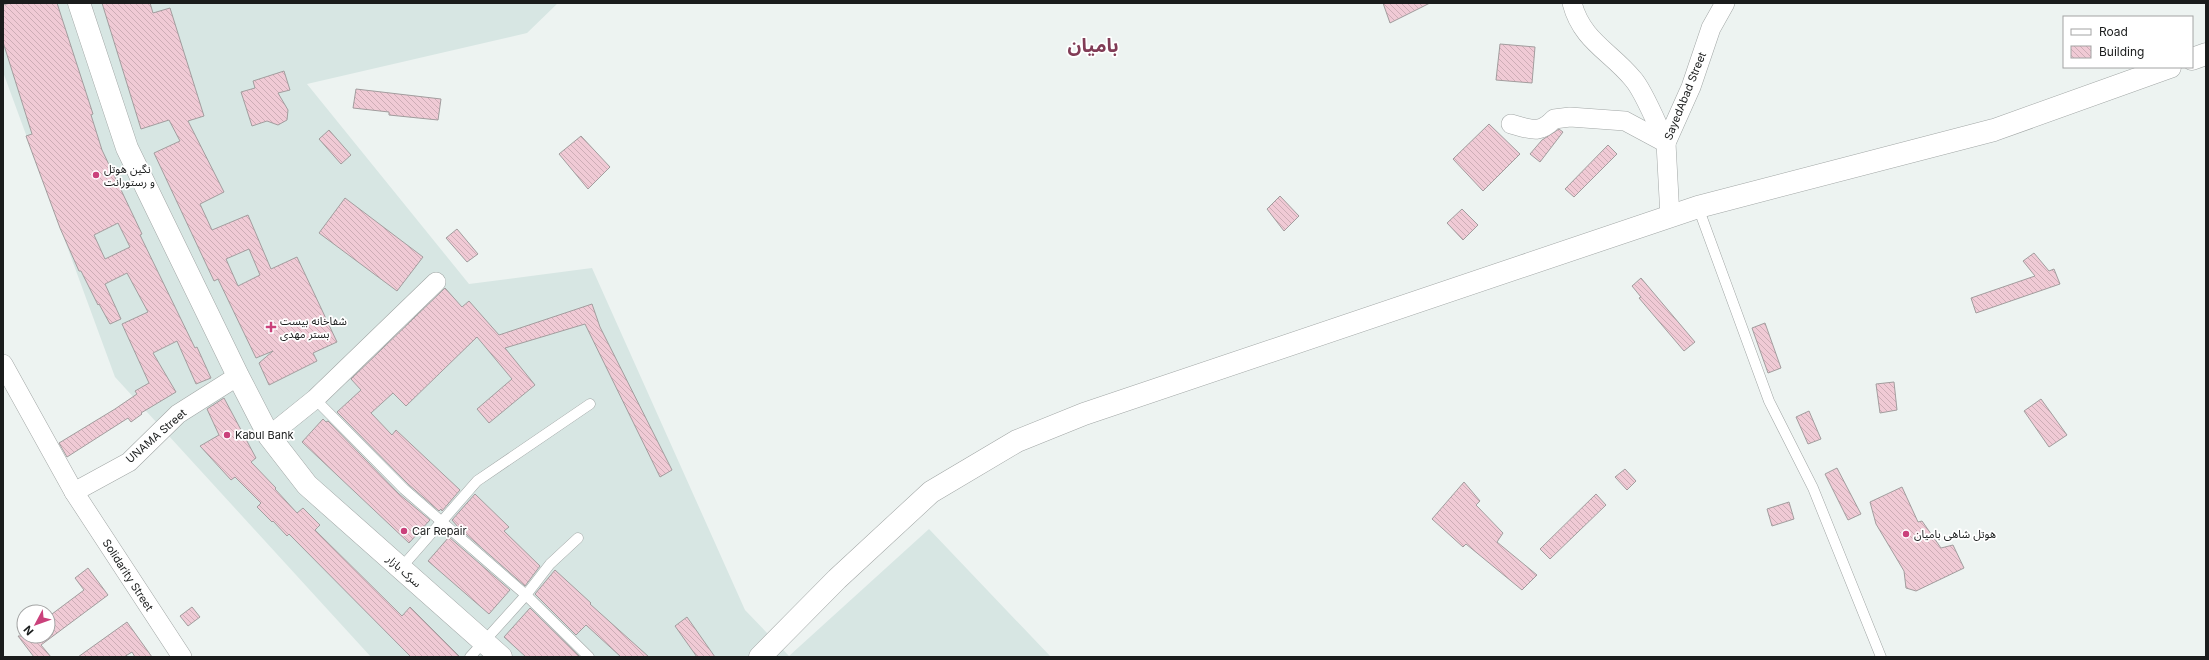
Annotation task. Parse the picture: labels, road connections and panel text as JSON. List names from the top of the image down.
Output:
{
  "streets": {
    "street": [
      "SayedAbad Street",
      "UNAMA Street",
      "سرک بازار",
      "Solidarity Street"
    ]
  },
  "crossings": [
    ["UNAMA Street", "سرک بازار"],
    ["UNAMA Street", "Solidarity Street"]
  ],
  "districts": ["بامیان"],
  "places": {
    "other": [
      "نگین هوتل و رستورانت",
      "Kabul Bank",
      "Car Repair",
      "هوتل شاهی بامیان"
    ],
    "health": ["شفاخانه بیست بستر مهدی"]
  },
  "legend": ["Road", "Building"],
  "north": "bottom left"
}
